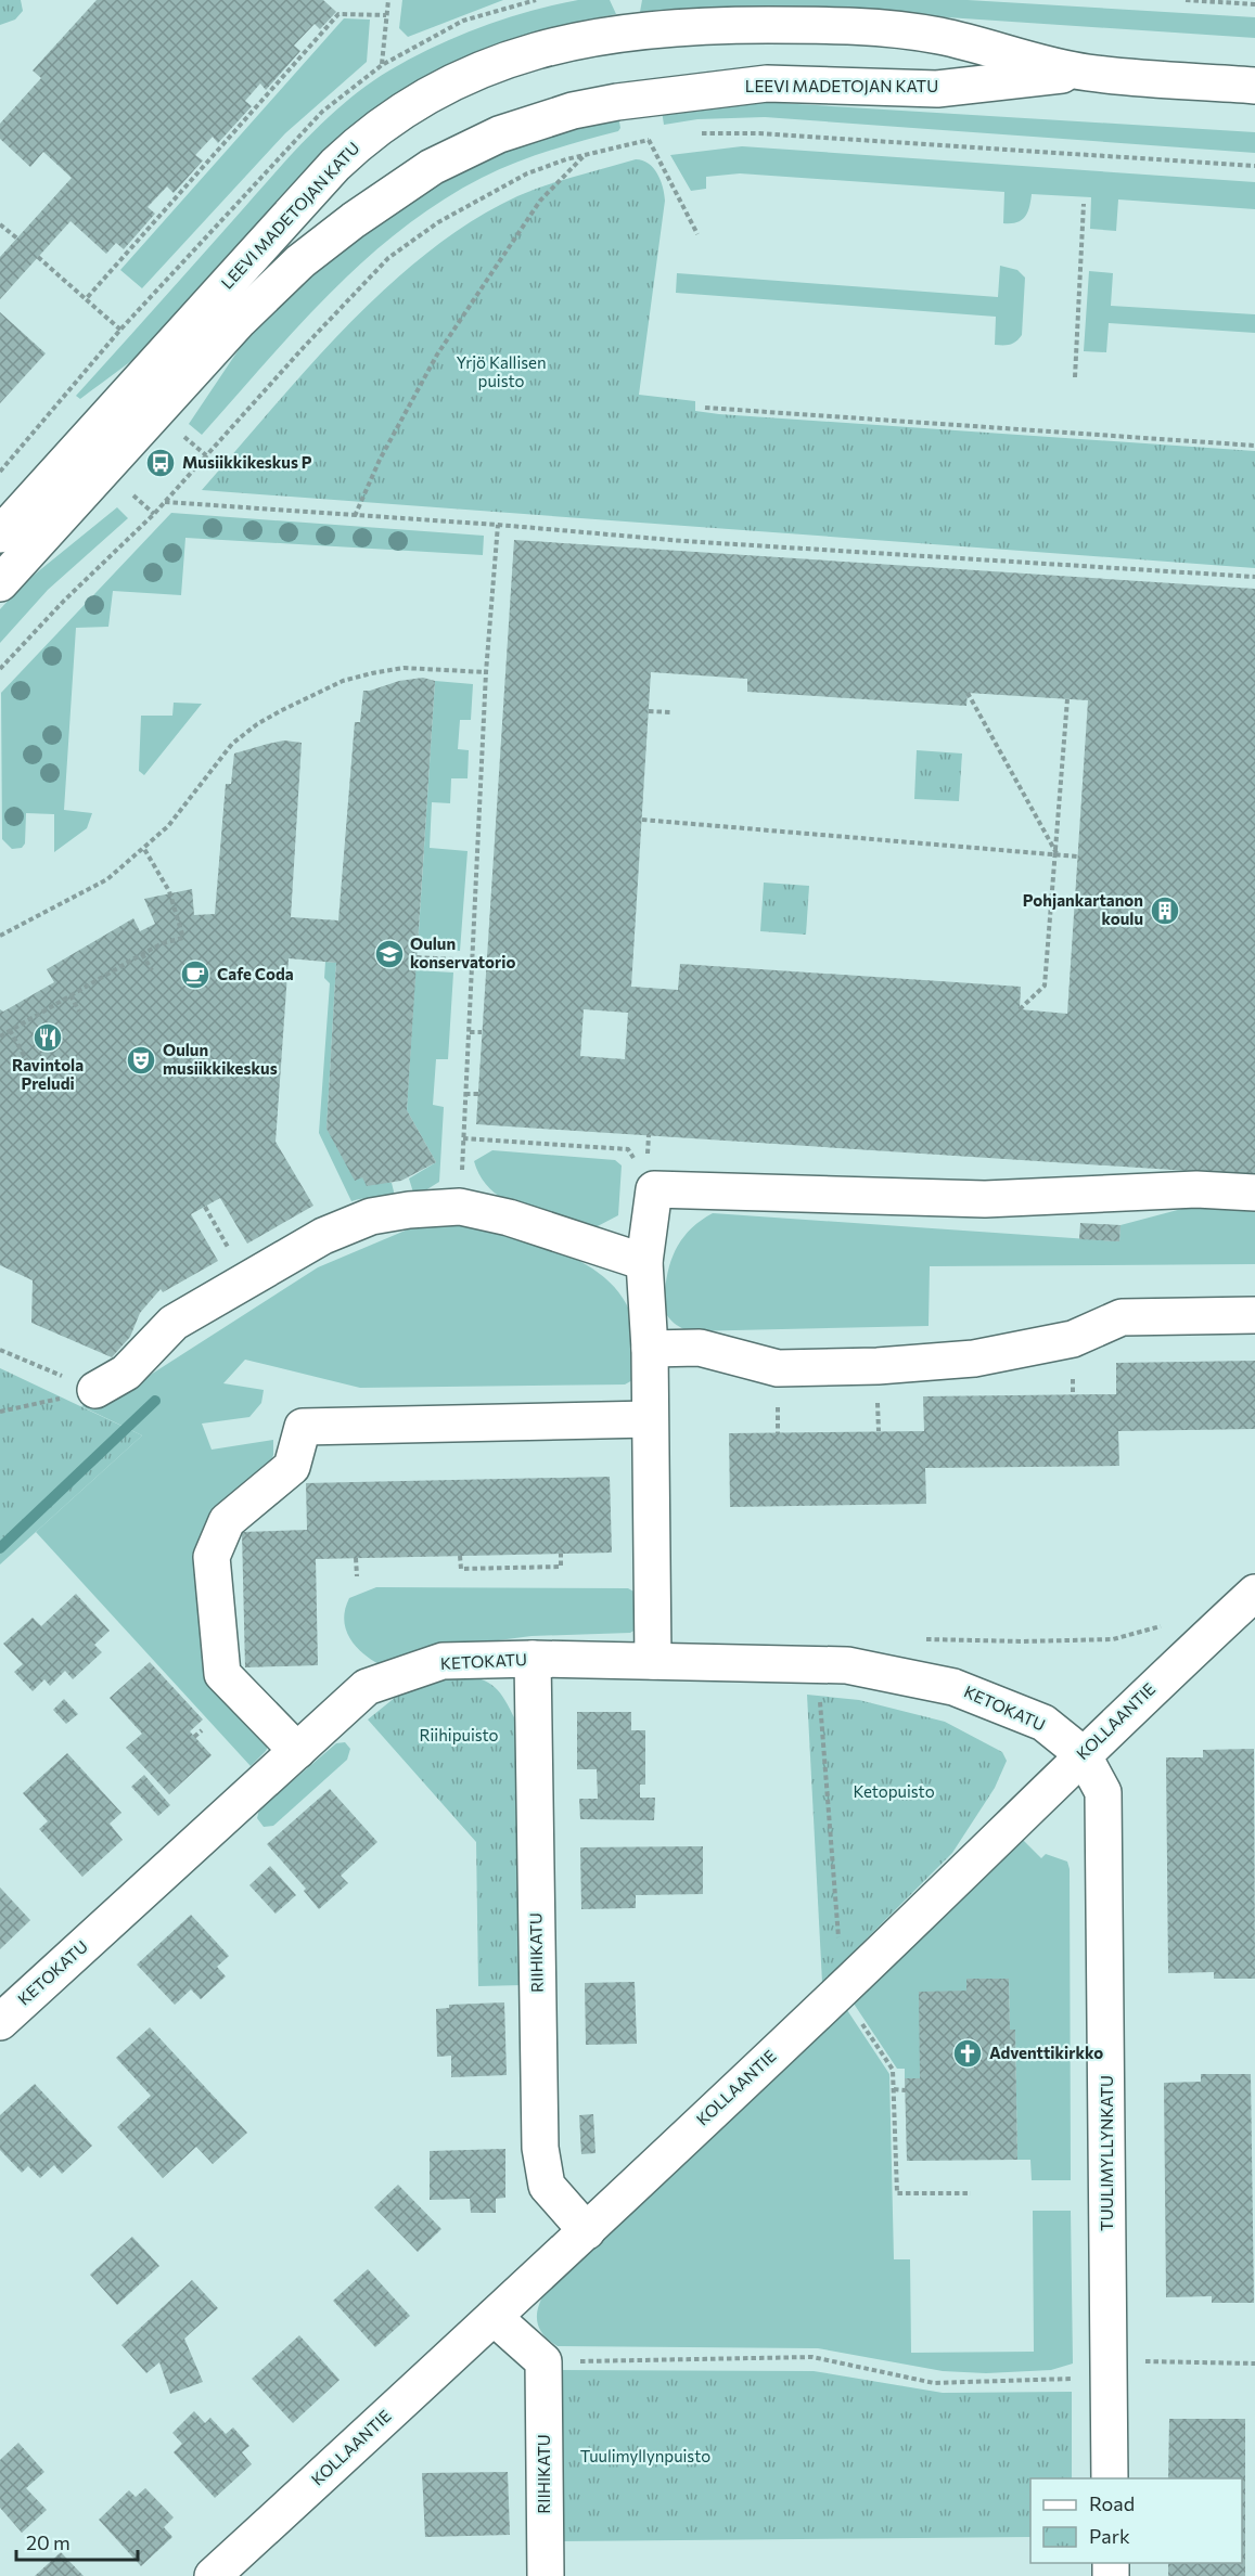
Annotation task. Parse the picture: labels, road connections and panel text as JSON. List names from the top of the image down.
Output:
{
  "streets": {
    "street": [
      "LEEVI MADETOJAN KATU",
      "KETOKATU",
      "KOLLAANTIE",
      "RIIHIKATU",
      "TUULIMYLLYNKATU"
    ]
  },
  "crossings": [
    ["KETOKATU", "KOLLAANTIE"],
    ["KETOKATU", "RIIHIKATU"],
    ["KETOKATU", "TUULIMYLLYNKATU"],
    ["KOLLAANTIE", "RIIHIKATU"],
    ["KOLLAANTIE", "TUULIMYLLYNKATU"]
  ],
  "parks": [
    "Yrjö Kallisen puisto",
    "Riihipuisto",
    "Ketopuisto",
    "Tuulimyllynpuisto"
  ],
  "places": {
    "bus stop": ["Musiikkikeskus P"],
    "building": ["Pohjankartanon koulu"],
    "school or university": ["Oulun konservatorio"],
    "cafe": ["Cafe Coda"],
    "restaurant": ["Ravintola Preludi"],
    "theatre": ["Oulun musiikkikeskus"],
    "church": ["Adventtikirkko"]
  },
  "legend": ["Road", "Park"],
  "scale_bar": "20 m"
}
